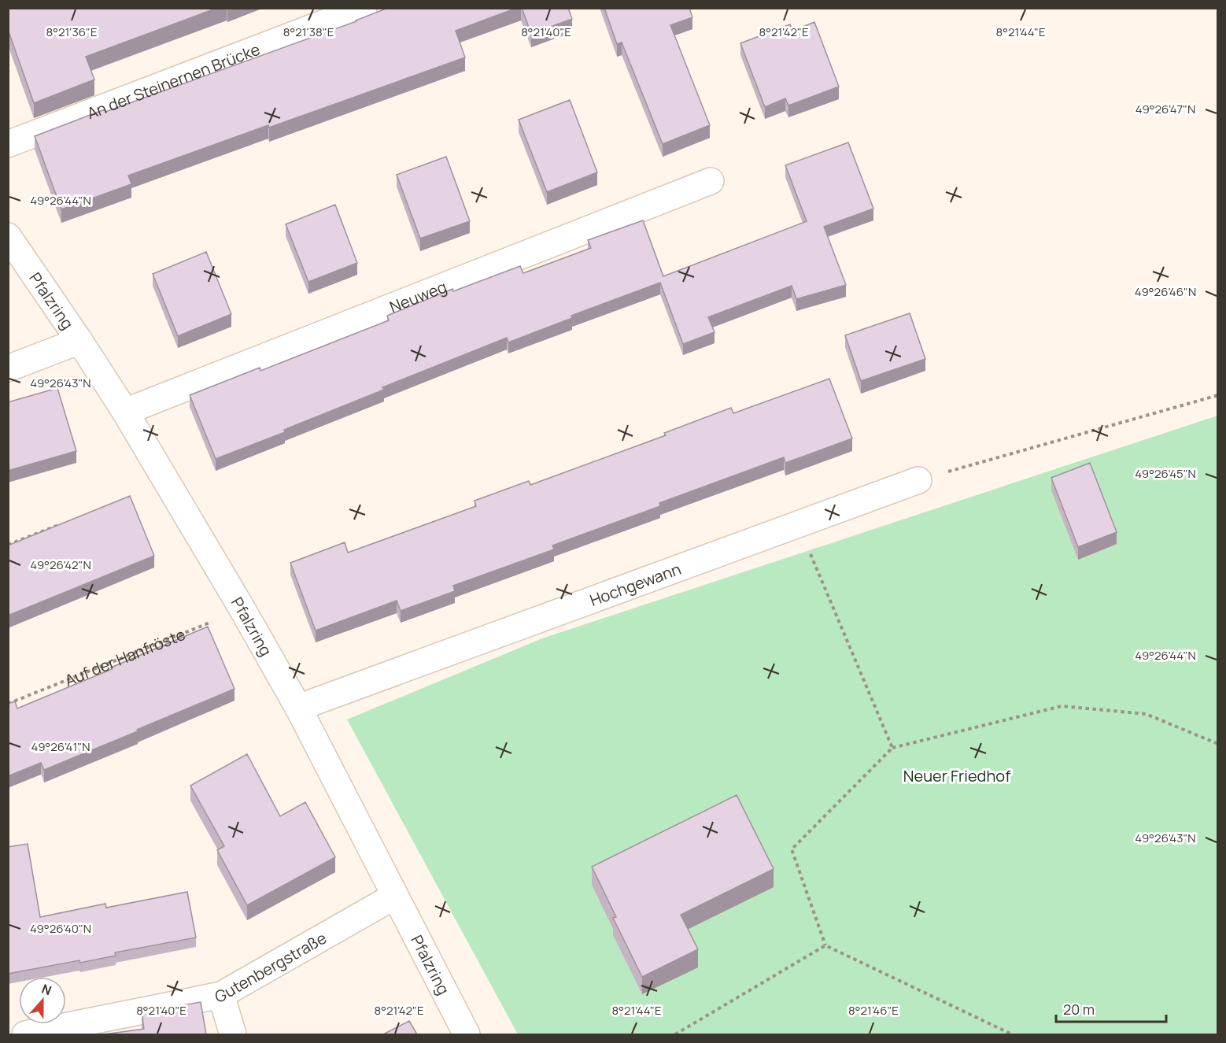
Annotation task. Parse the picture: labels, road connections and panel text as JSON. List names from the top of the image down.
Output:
{
  "streets": {
    "street": [
      "An der Steinernen Brücke",
      "Neuweg",
      "Pfalzring",
      "Hochgewann",
      "Gutenbergstraße"
    ],
    "path": ["Auf der Hanfröste"]
  },
  "crossings": [
    ["Neuweg", "Pfalzring"],
    ["Pfalzring", "Hochgewann"],
    ["Pfalzring", "Auf der Hanfröste"],
    ["Pfalzring", "Gutenbergstraße"]
  ],
  "parks": ["Neuer Friedhof"],
  "scale_bar": "20 m",
  "north": "top",
  "coordinates": [
    "8°21'36\"E",
    "8°21'38\"E",
    "8°21'40\"E",
    "8°21'42\"E",
    "8°21'44\"E",
    "49°26'47\"N",
    "49°26'44\"N",
    "49°26'46\"N",
    "49°26'43\"N",
    "49°26'45\"N",
    "49°26'42\"N",
    "49°26'41\"N",
    "49°26'40\"N",
    "8°21'46\"E"
  ]
}
